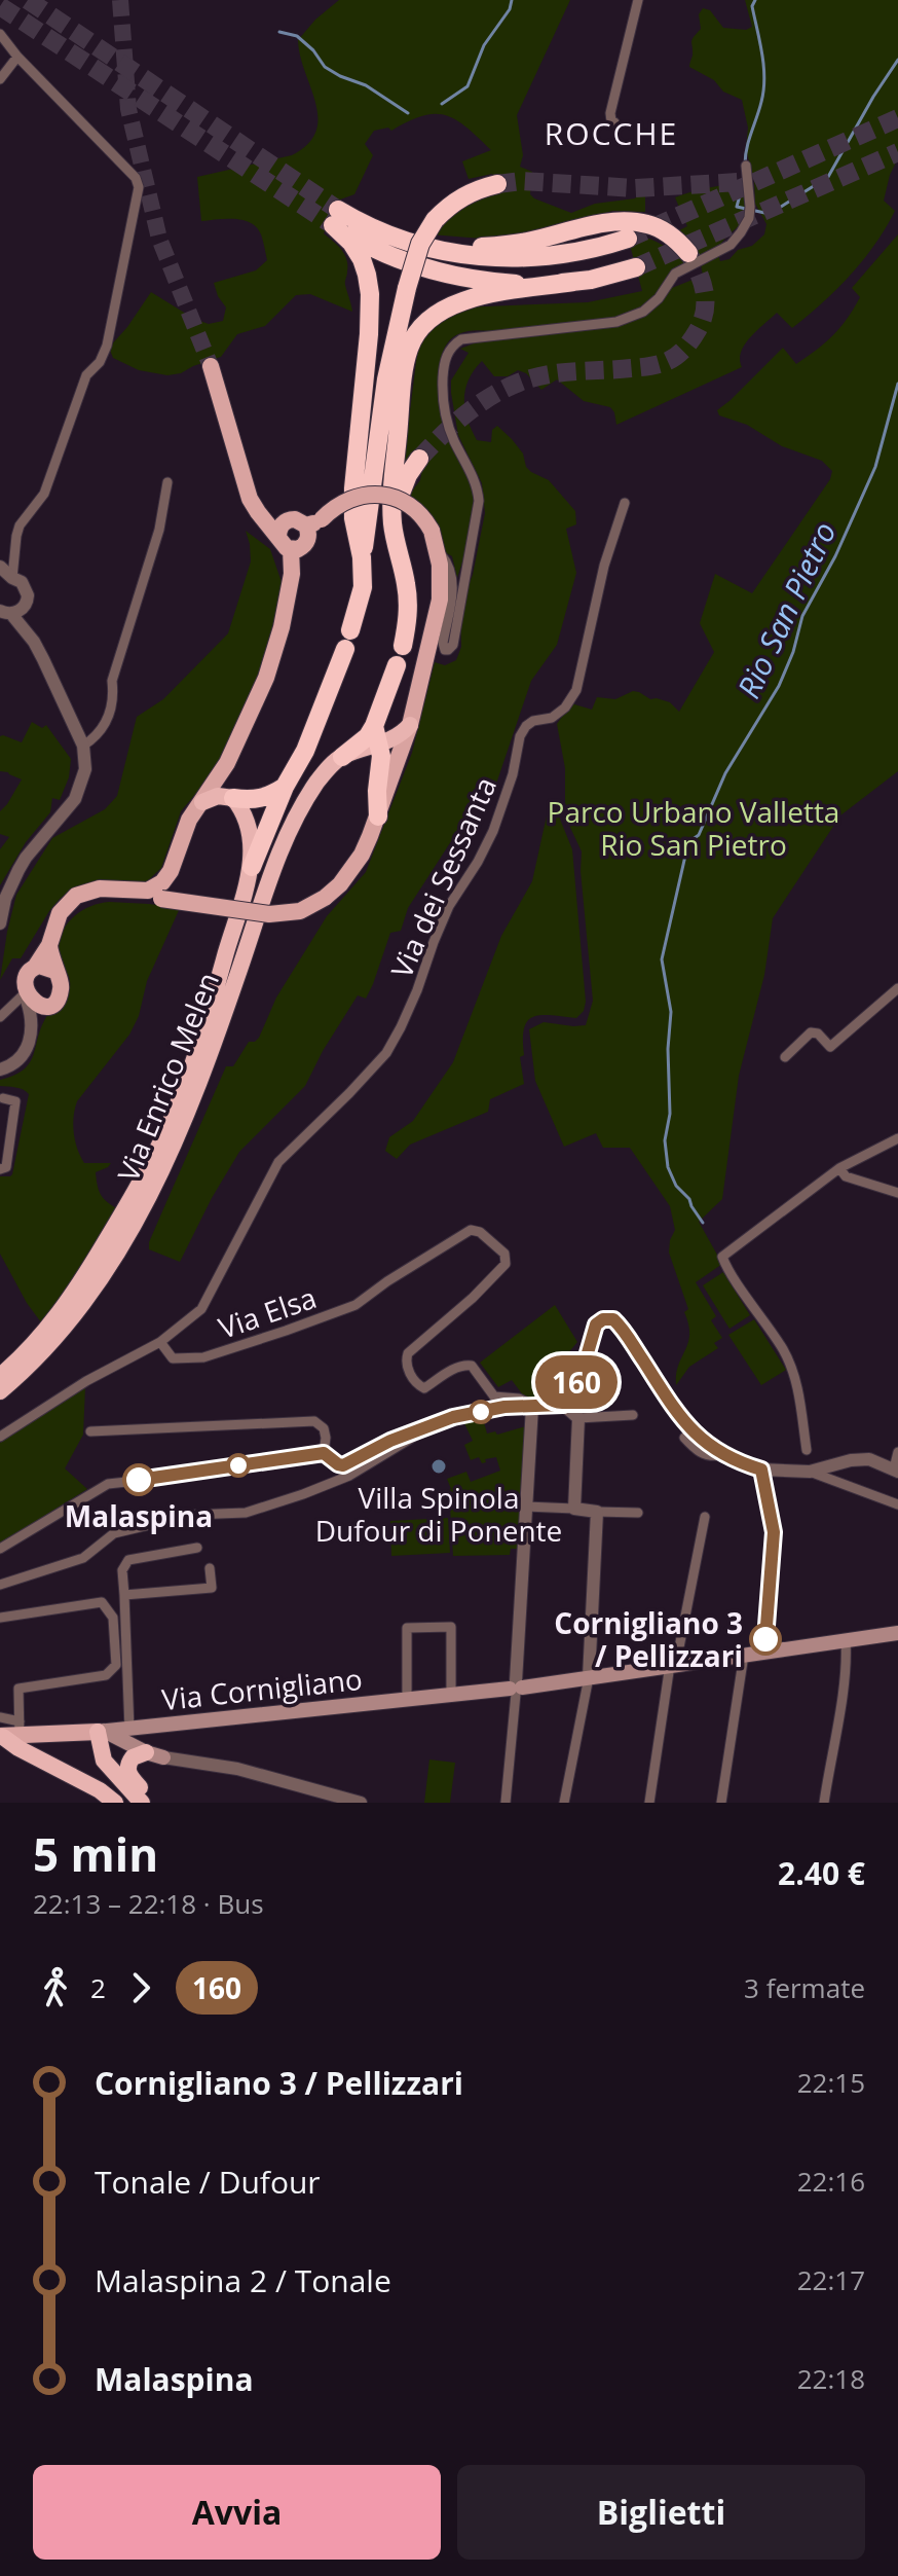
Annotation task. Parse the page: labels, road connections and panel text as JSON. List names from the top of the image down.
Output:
{
  "streets": {
    "highway": ["Via Enrico Melen"],
    "main road": ["Via Cornigliano"],
    "street": ["Via dei Sessanta", "Via Elsa"]
  },
  "crossings": [
    ["Via dei Sessanta", "Via Elsa"]
  ],
  "districts": ["ROCCHE"],
  "water": ["Rio San Pietro"],
  "parks": ["Parco Urbano Valletta Rio San Pietro"],
  "places": ["Villa Spinola Dufour di Ponente", "Malaspina", "Cornigliano 3 / Pellizzari"],
  "lines": ["bus line 160"],
  "page": {
    "on_map": "160",
    "heading": ["5 min", "22:13 – 22:18 · Bus", "2.40 €"],
    "legs": ["2", "160", "3 fermate"],
    "list": [
      {
        "name": "Cornigliano 3 / Pellizzari",
        "value": "22:15"
      },
      {
        "name": "Tonale / Dufour",
        "value": "22:16"
      },
      {
        "name": "Malaspina 2 / Tonale",
        "value": "22:17"
      },
      {
        "name": "Malaspina",
        "value": "22:18"
      }
    ],
    "buttons": ["Avvia", "Biglietti"]
  }
}
